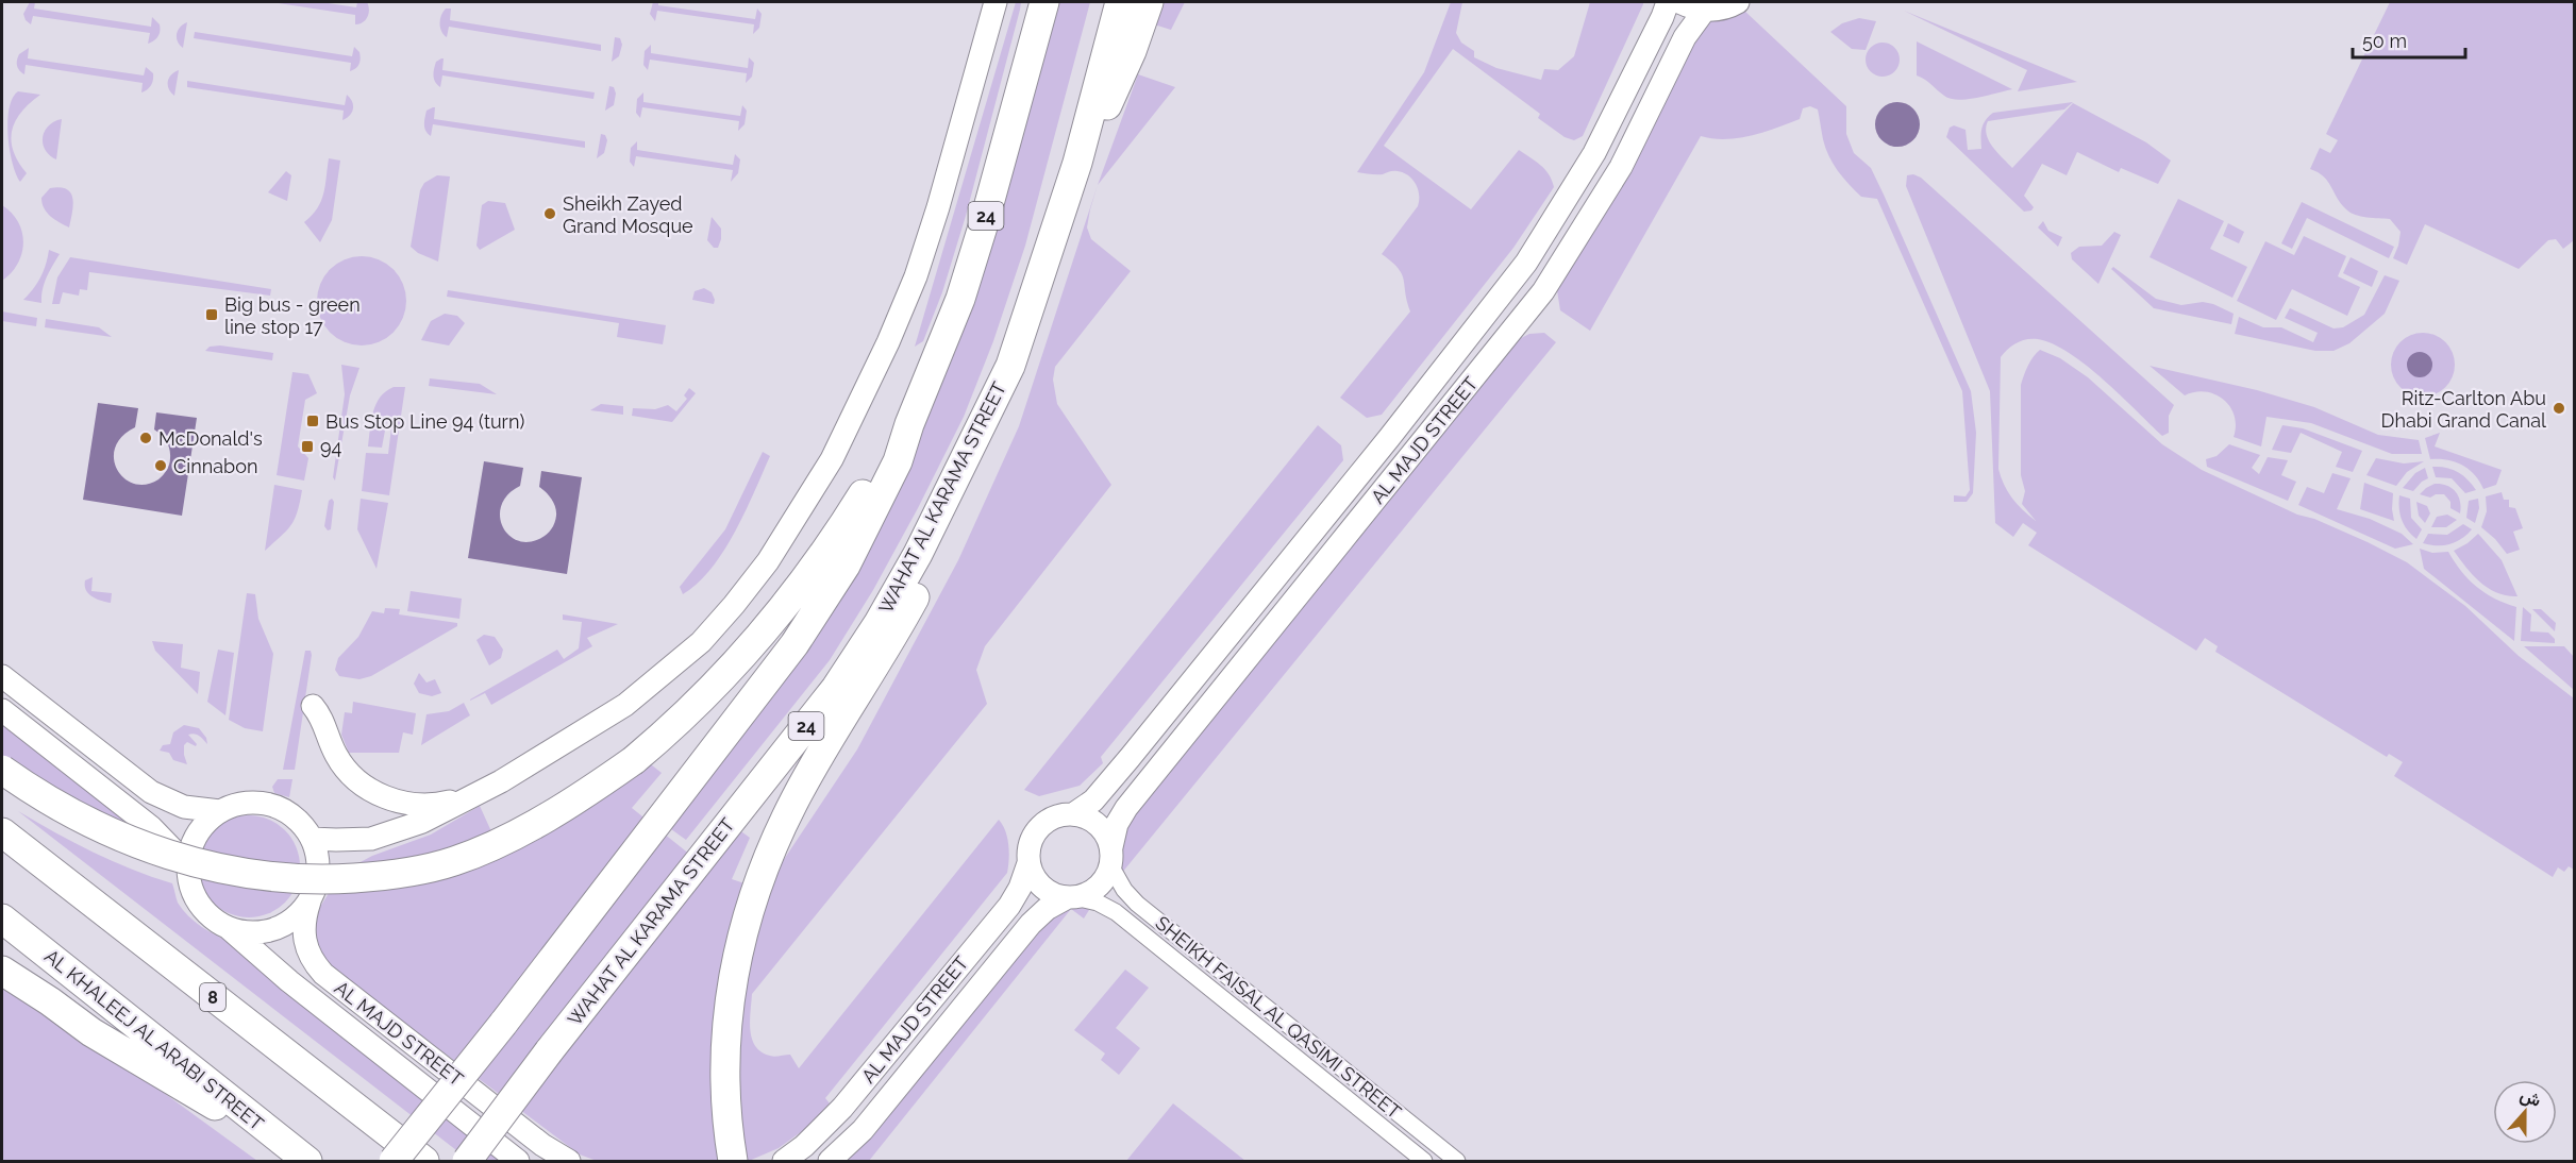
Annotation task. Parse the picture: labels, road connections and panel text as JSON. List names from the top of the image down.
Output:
{
  "streets": {
    "highway": [
      "24",
      "WAHAT AL KARAMA STREET",
      "8",
      "AL KHALEEJ AL ARABI STREET"
    ],
    "street": ["AL MAJD STREET", "SHEIKH FAISAL AL QASIMI STREET"]
  },
  "crossings": [
    ["AL MAJD STREET", "SHEIKH FAISAL AL QASIMI STREET"]
  ],
  "places": {
    "other": [
      "Sheikh Zayed Grand Mosque",
      "Ritz-Carlton Abu Dhabi Grand Canal",
      "McDonald's",
      "Cinnabon"
    ],
    "transit": ["Big bus - green line stop 17", "Bus Stop Line 94 (turn)", "94"]
  },
  "scale_bar": "50 m",
  "north": "top"
}
